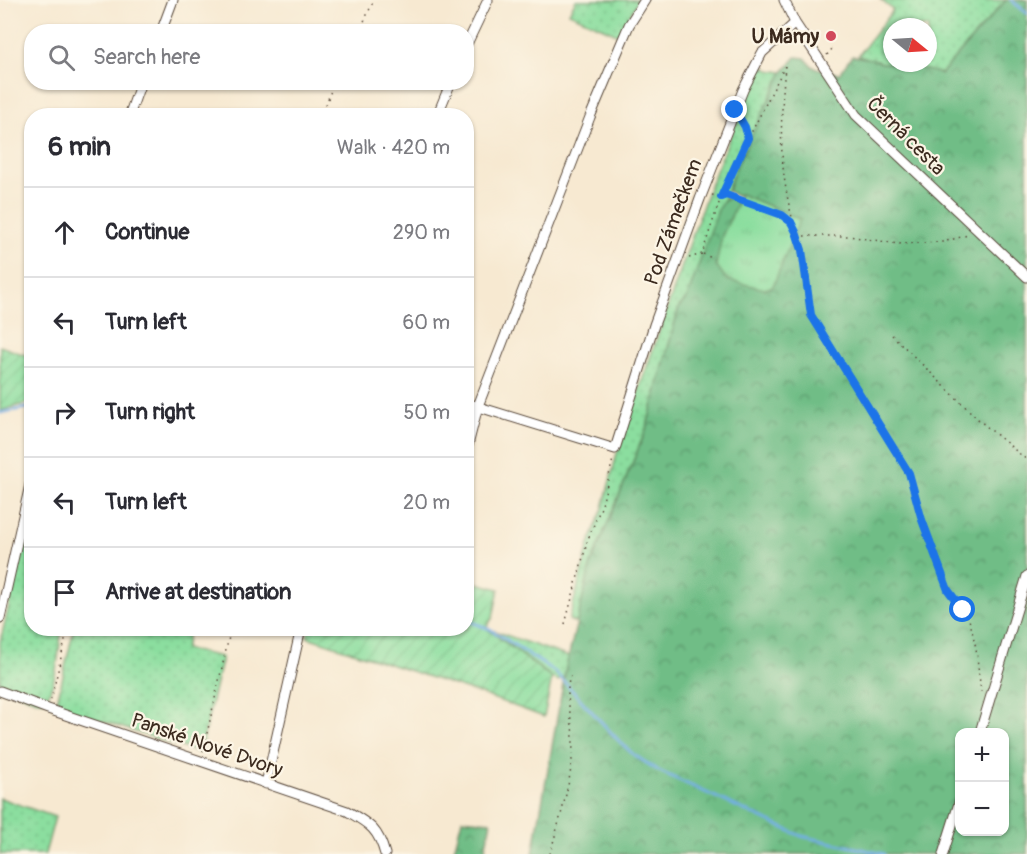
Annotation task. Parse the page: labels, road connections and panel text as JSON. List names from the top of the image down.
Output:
{
  "streets": {
    "street": ["Černá cesta", "Pod Zámečkem", "Panské Nové Dvory"]
  },
  "crossings": [
    ["Černá cesta", "Pod Zámečkem"]
  ],
  "places": ["U Mámy"],
  "north": "right",
  "page": {
    "search": "Search here",
    "heading": ["6 min", "Walk · 420 m"],
    "list": [
      ["Continue", "290 m"],
      ["Turn left", "60 m"],
      ["Turn right", "50 m"],
      ["Turn left", "20 m"],
      "Arrive at destination"
    ],
    "map_buttons": ["+", "−"]
  }
}
